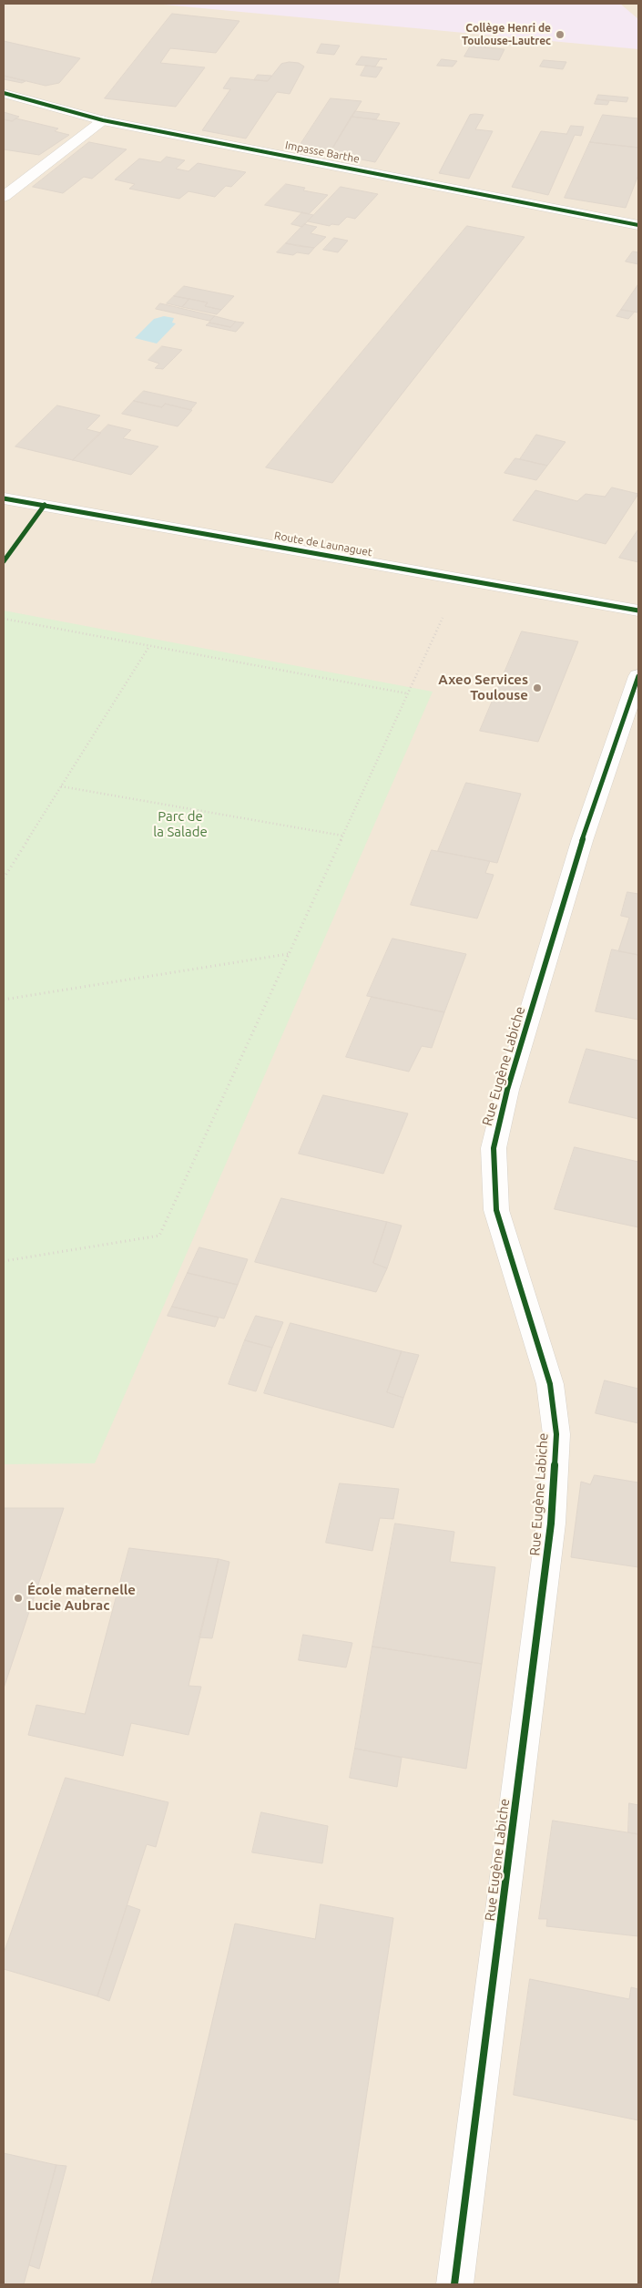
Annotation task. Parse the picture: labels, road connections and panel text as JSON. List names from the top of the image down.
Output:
{
  "streets": {
    "street": ["Impasse Barthe", "Route de Launaguet", "Rue Eugène Labiche"]
  },
  "parks": ["Parc de la Salade"],
  "places": ["Collège Henri de Toulouse-Lautrec", "Axeo Services Toulouse", "École maternelle Lucie Aubrac"]
}
